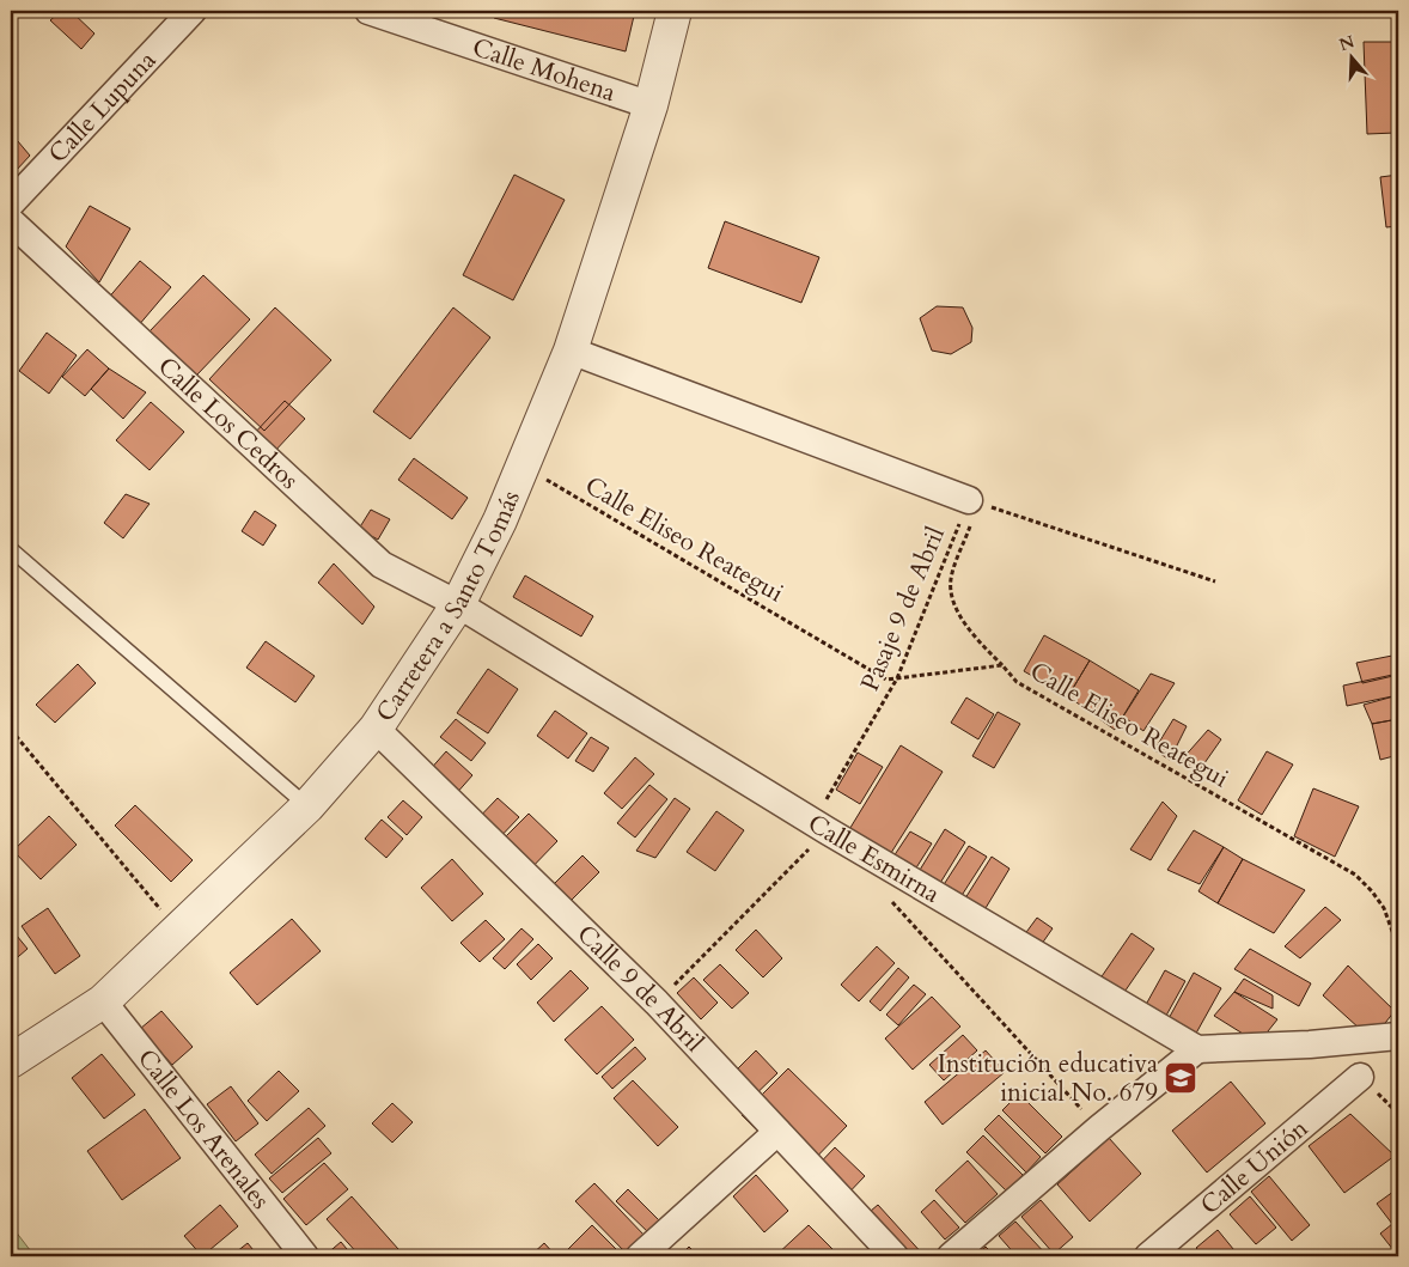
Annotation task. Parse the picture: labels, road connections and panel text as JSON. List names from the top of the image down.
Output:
{
  "streets": {
    "street": [
      "Calle Mohena",
      "Calle Lupuna",
      "Calle Los Cedros",
      "Carretera a Santo Tomás",
      "Calle Esmirna",
      "Calle 9 de Abril",
      "Calle Los Arenales",
      "Calle Unión"
    ],
    "path": ["Calle Eliseo Reategui", "Pasaje 9 de Abril"]
  },
  "crossings": [
    ["Calle Mohena", "Carretera a Santo Tomás"],
    ["Calle Los Cedros", "Carretera a Santo Tomás"],
    ["Calle Los Cedros", "Calle Esmirna"],
    ["Calle Eliseo Reategui", "Carretera a Santo Tomás"],
    ["Calle Eliseo Reategui", "Pasaje 9 de Abril"],
    ["Carretera a Santo Tomás", "Calle Esmirna"],
    ["Carretera a Santo Tomás", "Calle 9 de Abril"],
    ["Carretera a Santo Tomás", "Calle Los Arenales"],
    ["Pasaje 9 de Abril", "Calle Esmirna"],
    ["Pasaje 9 de Abril", "Calle 9 de Abril"]
  ],
  "places": {
    "school or university": ["Institución educativa inicial No. 679"]
  },
  "north": "top"
}
